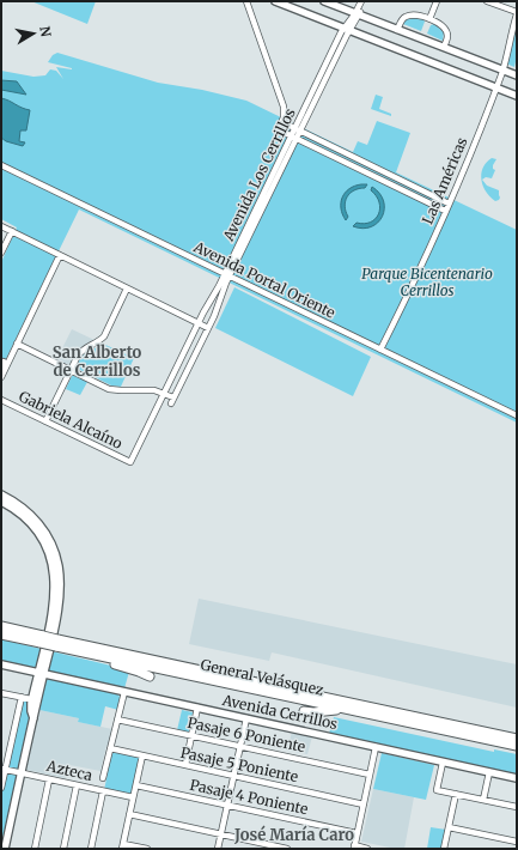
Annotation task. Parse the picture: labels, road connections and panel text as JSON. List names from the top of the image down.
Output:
{
  "streets": {
    "highway": ["General Velásquez"],
    "main road": ["Avenida Cerrillos"],
    "street": [
      "Avenida Los Cerrillos",
      "Las Américas",
      "Avenida Portal Oriente",
      "Gabriela Alcaíno",
      "Pasaje 6 Poniente",
      "Pasaje 5 Poniente",
      "Azteca",
      "Pasaje 4 Poniente"
    ]
  },
  "crossings": [
    ["Avenida Los Cerrillos", "Avenida Portal Oriente"],
    ["Avenida Los Cerrillos", "Gabriela Alcaíno"],
    ["Las Américas", "Avenida Portal Oriente"]
  ],
  "districts": ["San Alberto de Cerrillos", "José María Caro"],
  "parks": ["Parque Bicentenario Cerrillos"],
  "north": "right"
}
